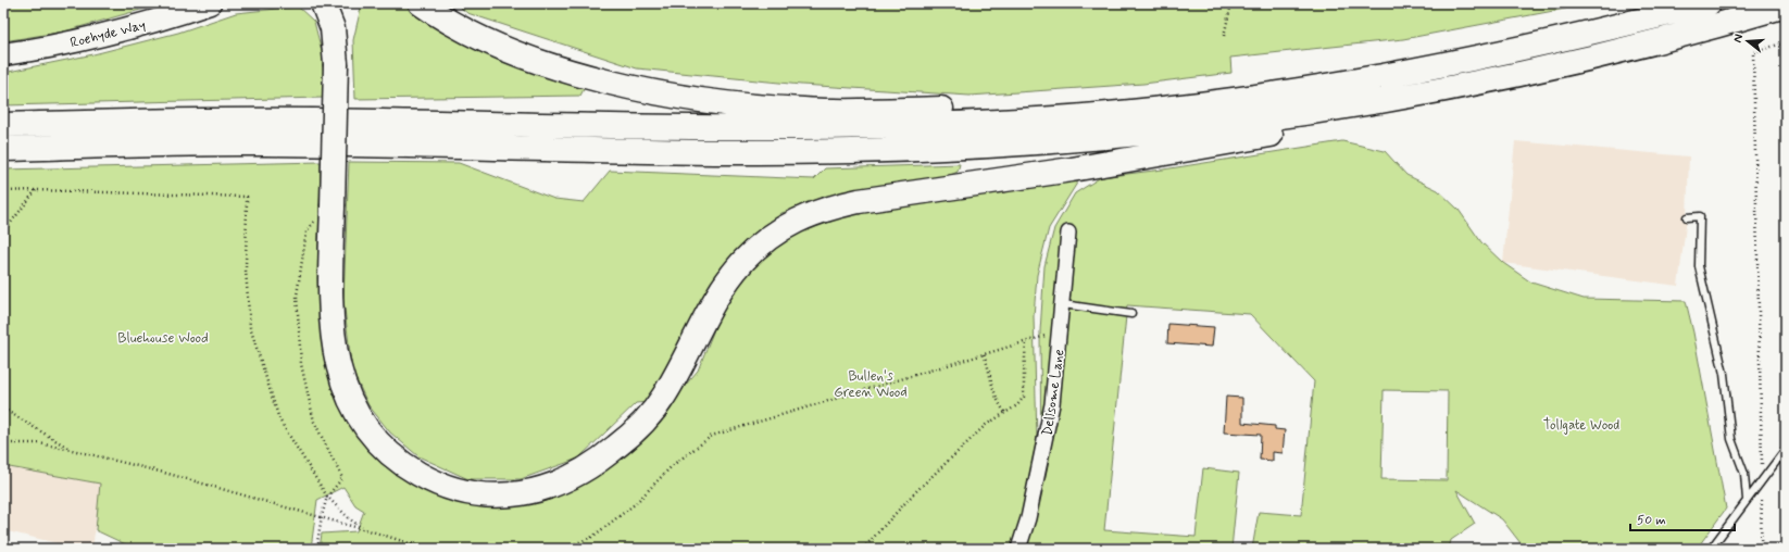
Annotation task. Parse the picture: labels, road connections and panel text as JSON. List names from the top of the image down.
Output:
{
  "streets": {
    "main road": ["Roehyde Way"],
    "street": ["Dellsome Lane"]
  },
  "parks": ["Bluehouse Wood", "Bullen's Green Wood", "Tollgate Wood"],
  "scale_bar": "50 m",
  "north": "left"
}
